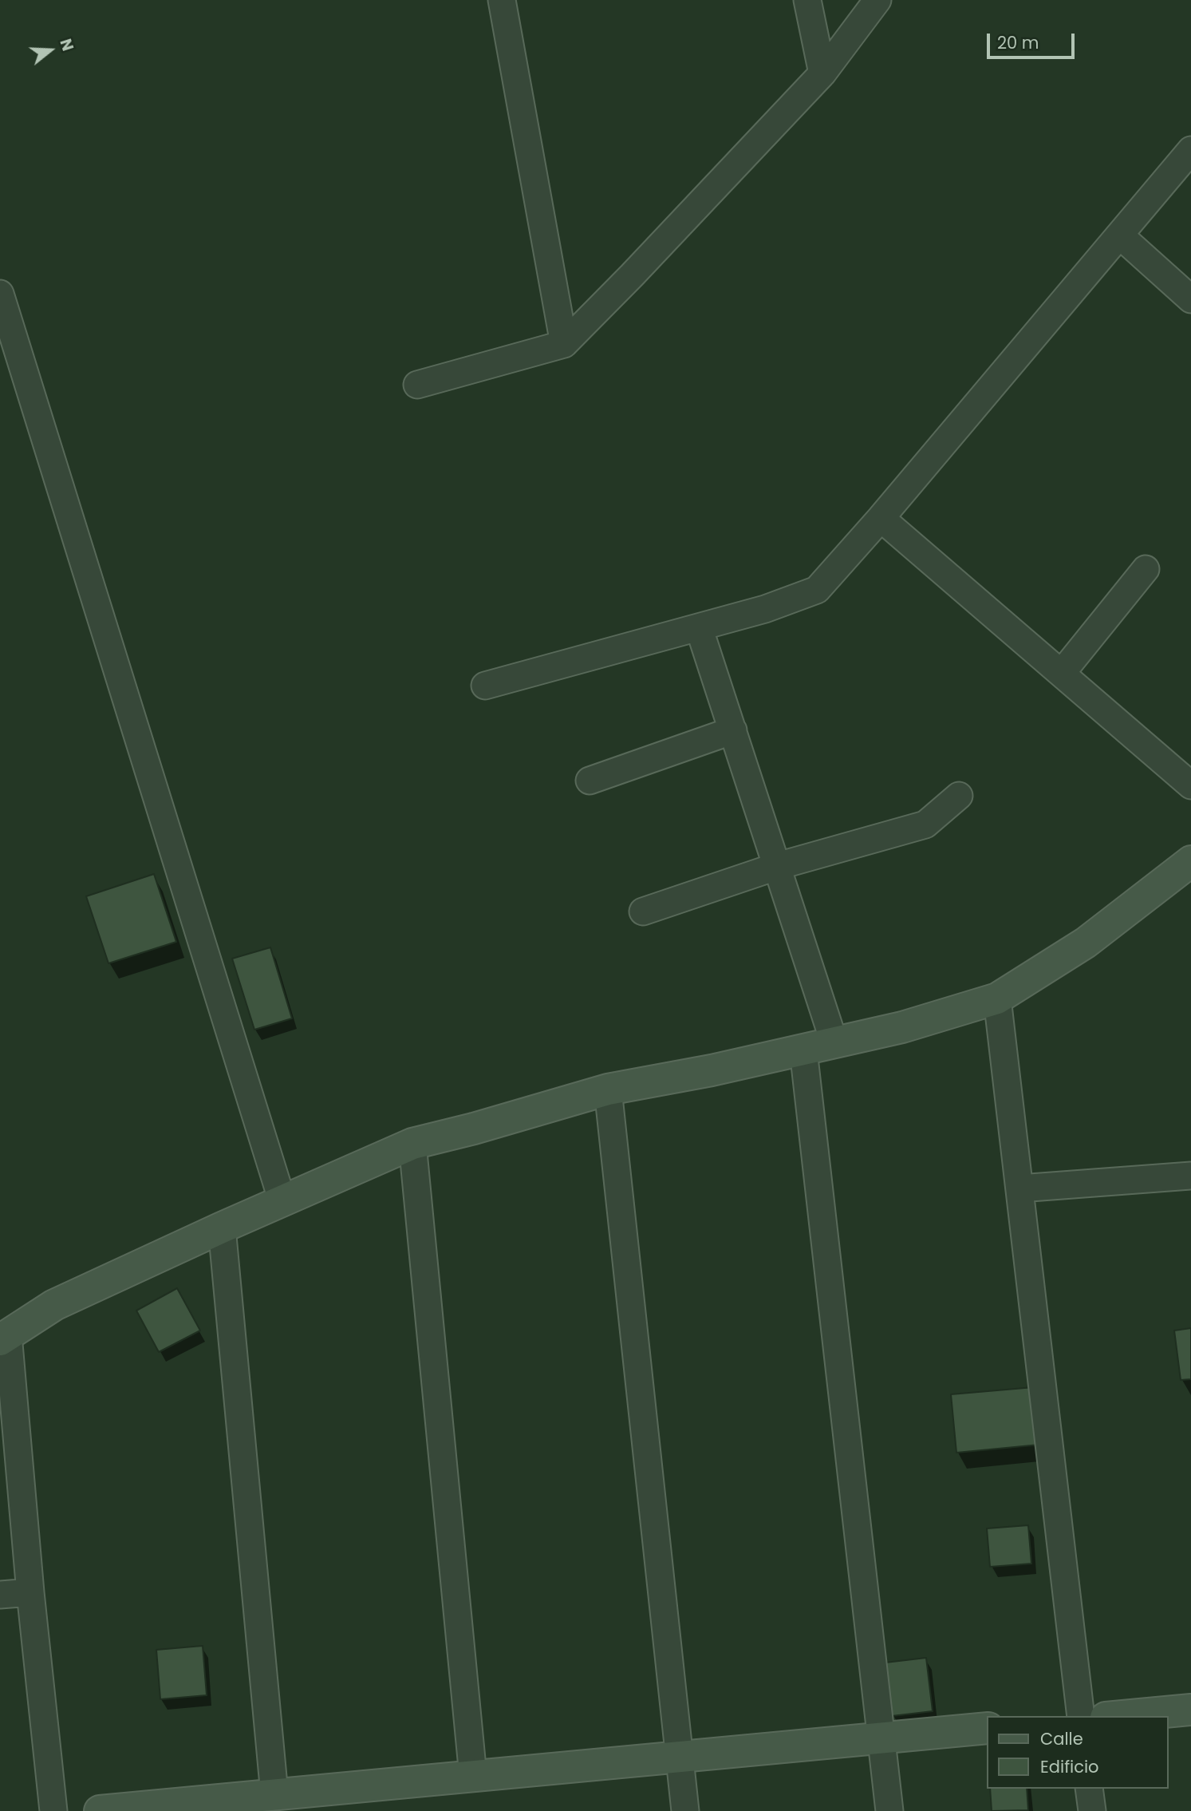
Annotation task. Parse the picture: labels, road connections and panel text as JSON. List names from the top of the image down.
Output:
{
  "legend": ["Calle", "Edificio"],
  "scale_bar": "20 m",
  "north": "right"
}
